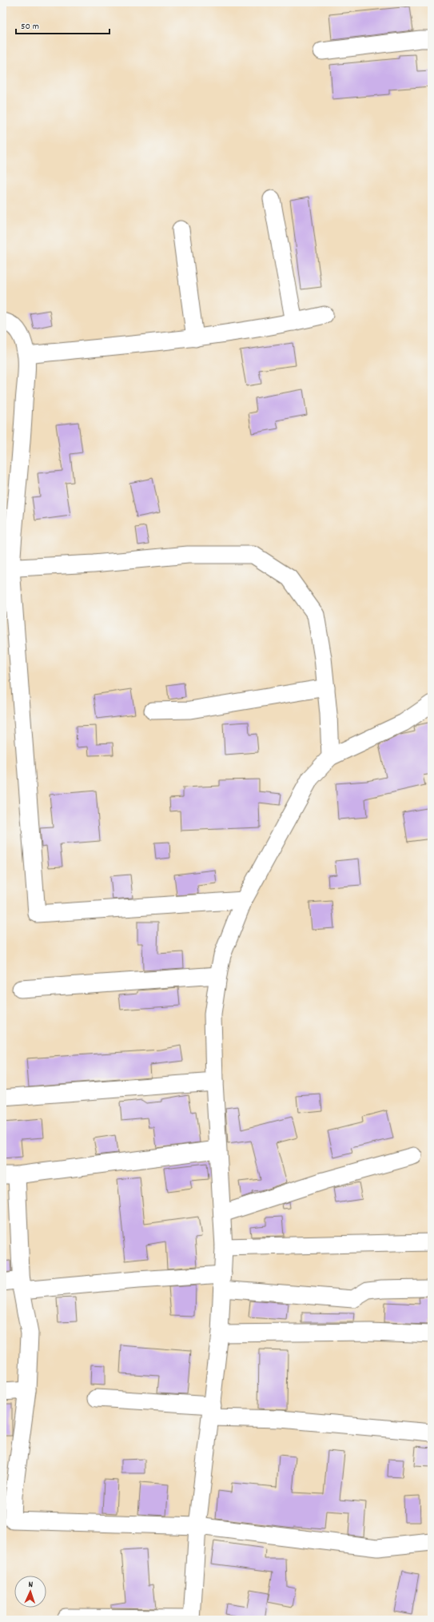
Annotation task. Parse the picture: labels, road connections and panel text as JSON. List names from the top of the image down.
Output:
{
  "scale_bar": "50 m",
  "north": "top"
}
